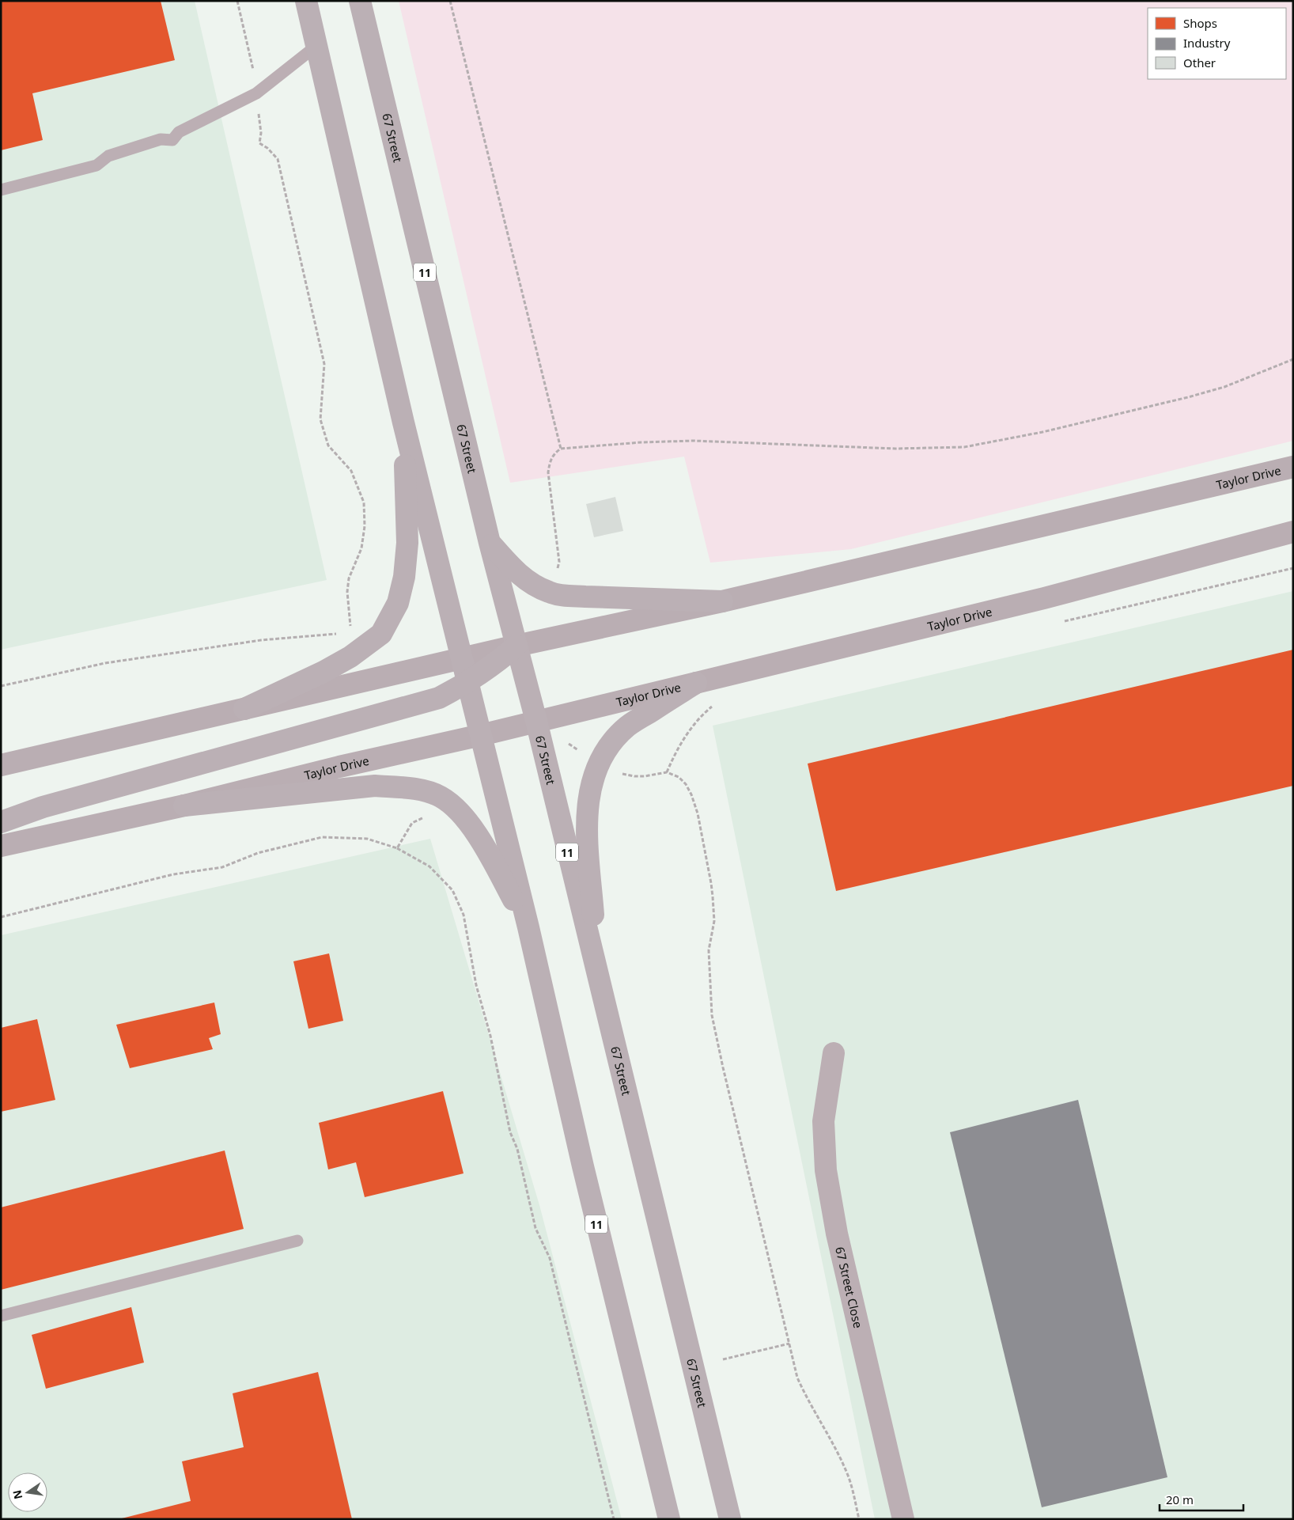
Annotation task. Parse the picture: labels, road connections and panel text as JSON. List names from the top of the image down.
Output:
{
  "streets": {
    "main road": ["67 Street", "11", "Taylor Drive"],
    "street": ["67 Street Close"]
  },
  "crossings": [
    ["67 Street", "Taylor Drive"],
    ["11", "Taylor Drive"]
  ],
  "legend": ["Shops", "Industry", "Other"],
  "scale_bar": "20 m",
  "north": "left"
}
